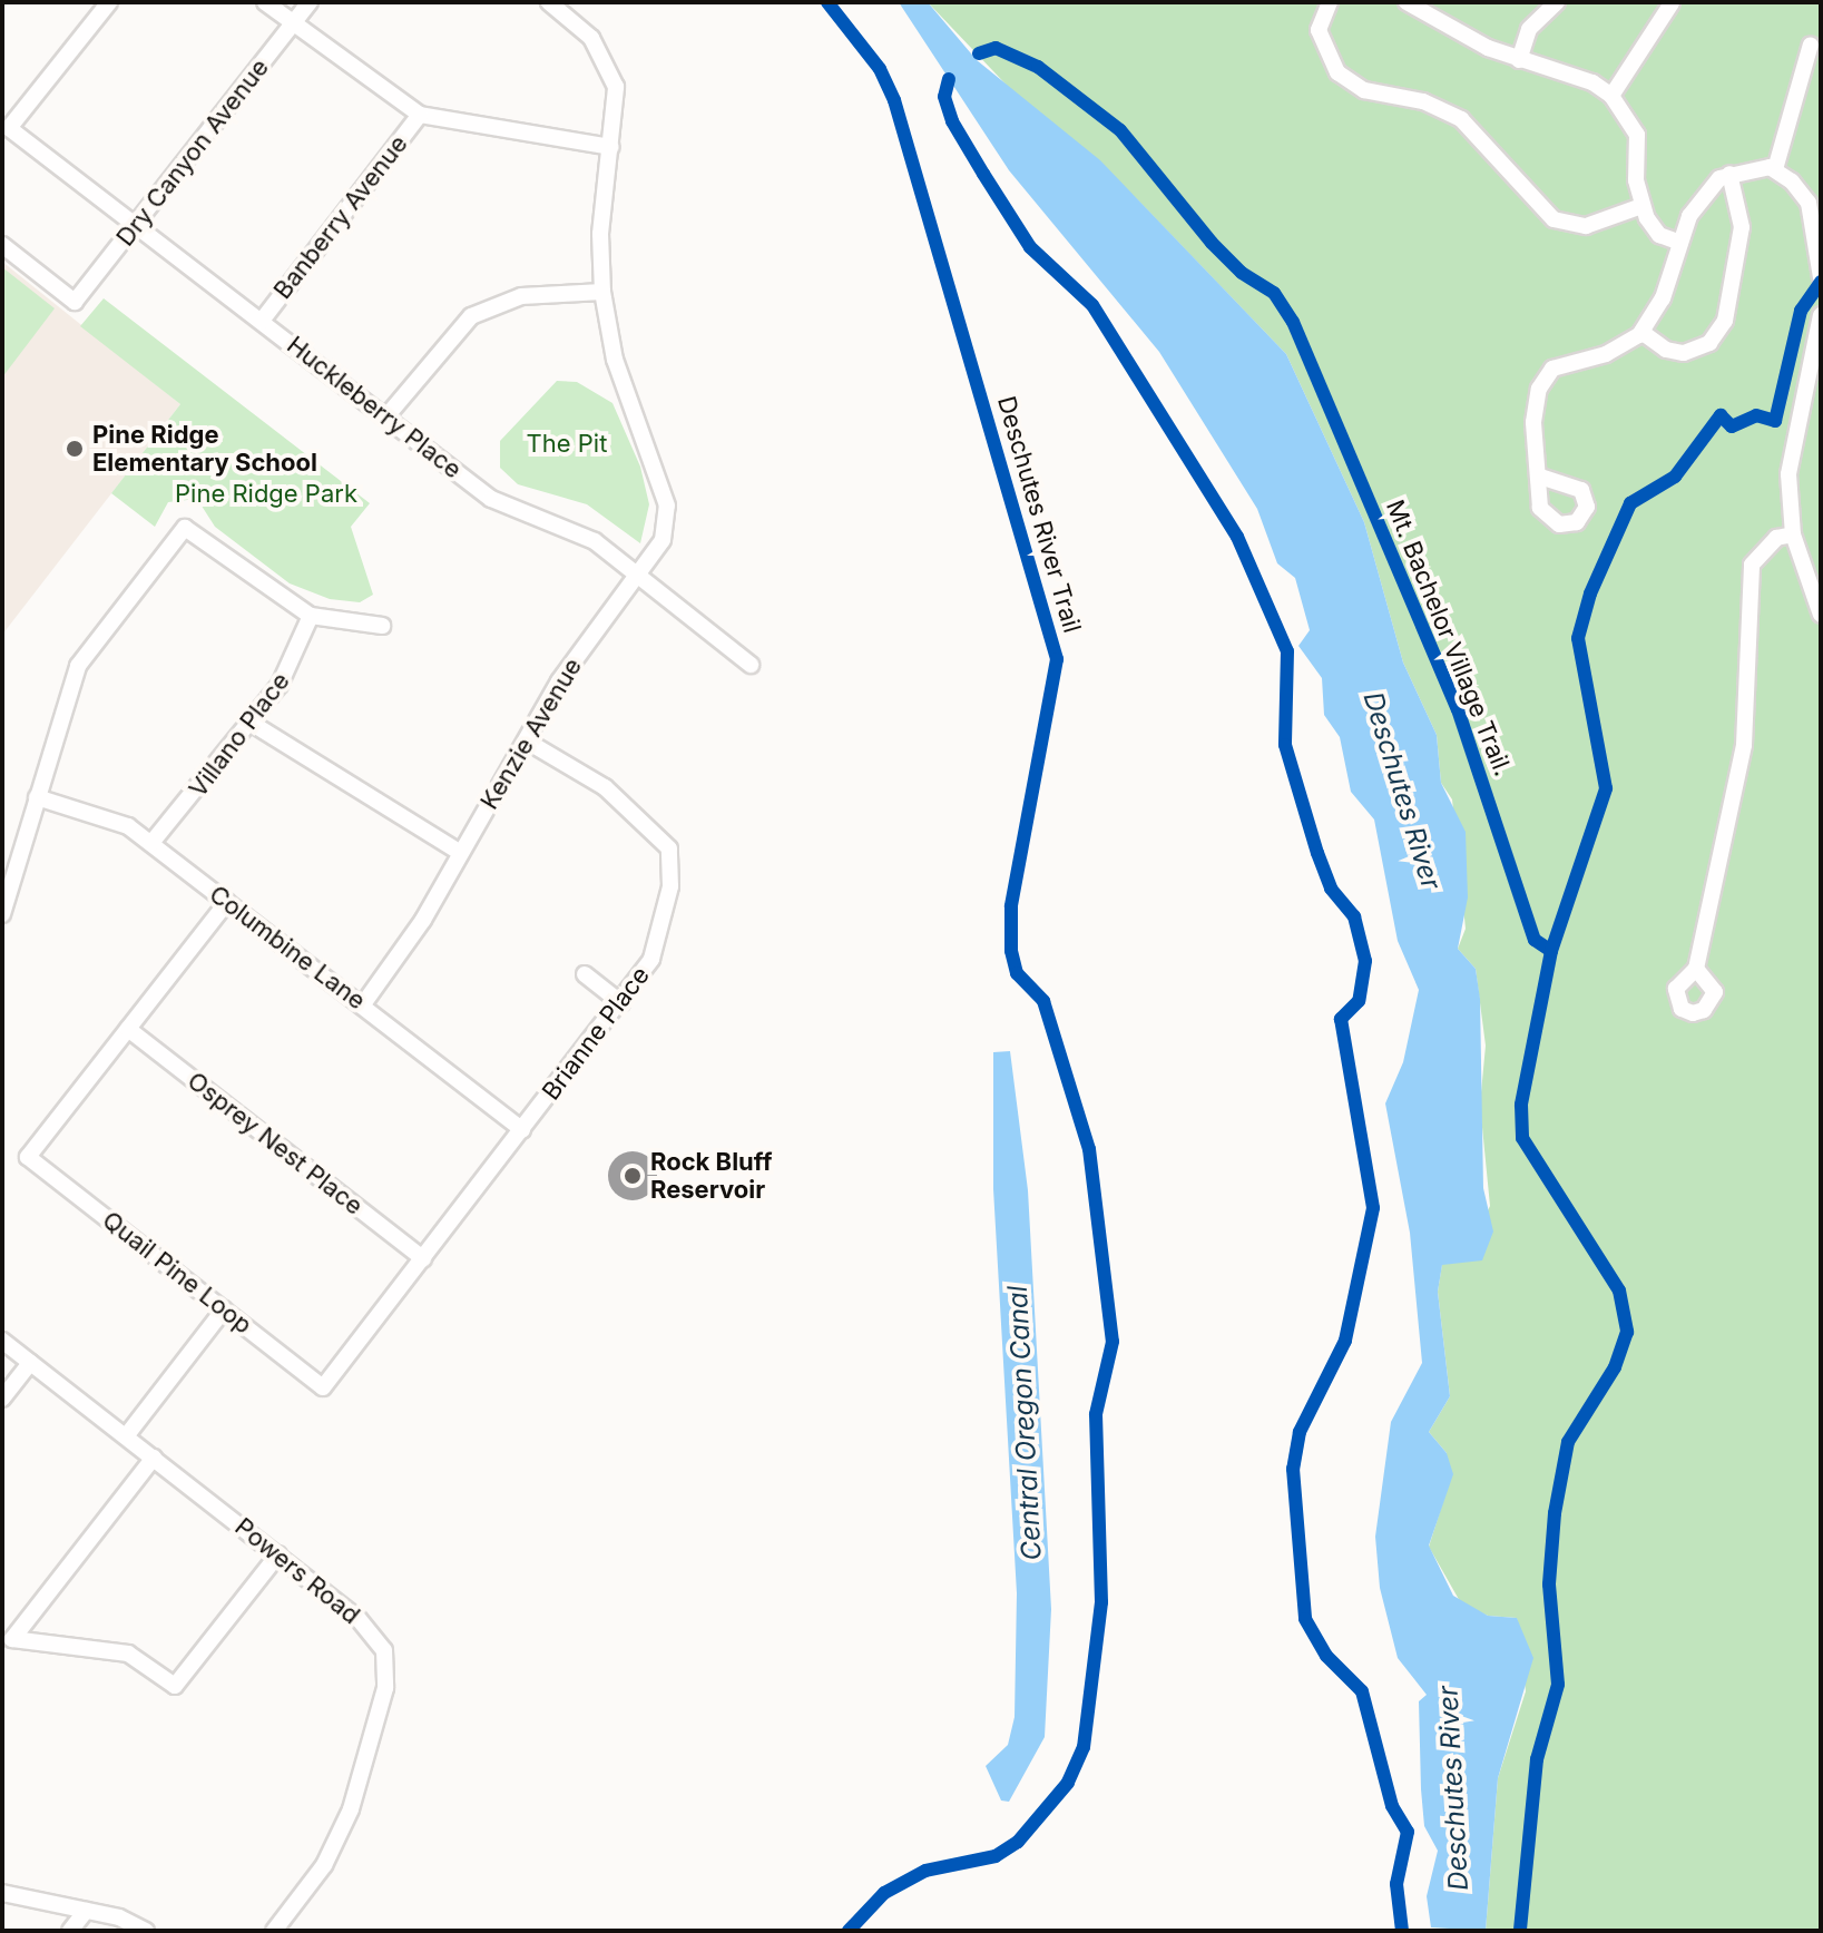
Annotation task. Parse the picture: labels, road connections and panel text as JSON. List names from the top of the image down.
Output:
{
  "streets": {
    "street": [
      "Dry Canyon Avenue",
      "Banberry Avenue",
      "Huckleberry Place",
      "Kenzie Avenue",
      "Villano Place",
      "Columbine Lane",
      "Brianne Place",
      "Osprey Nest Place",
      "Quail Pine Loop",
      "Powers Road"
    ],
    "cycle path": ["Deschutes River Trail", "Mt. Bachelor Village Trail."]
  },
  "crossings": [
    ["Dry Canyon Avenue", "Huckleberry Place"],
    ["Banberry Avenue", "Huckleberry Place"],
    ["Huckleberry Place", "Kenzie Avenue"],
    ["Kenzie Avenue", "Columbine Lane"],
    ["Kenzie Avenue", "Brianne Place"],
    ["Villano Place", "Columbine Lane"],
    ["Columbine Lane", "Brianne Place"],
    ["Columbine Lane", "Quail Pine Loop"],
    ["Brianne Place", "Quail Pine Loop"],
    ["Osprey Nest Place", "Quail Pine Loop"]
  ],
  "water": ["Deschutes River", "Central Oregon Canal"],
  "parks": ["The Pit", "Pine Ridge Park"],
  "places": ["Pine Ridge Elementary School", "Rock Bluff Reservoir"]
}
